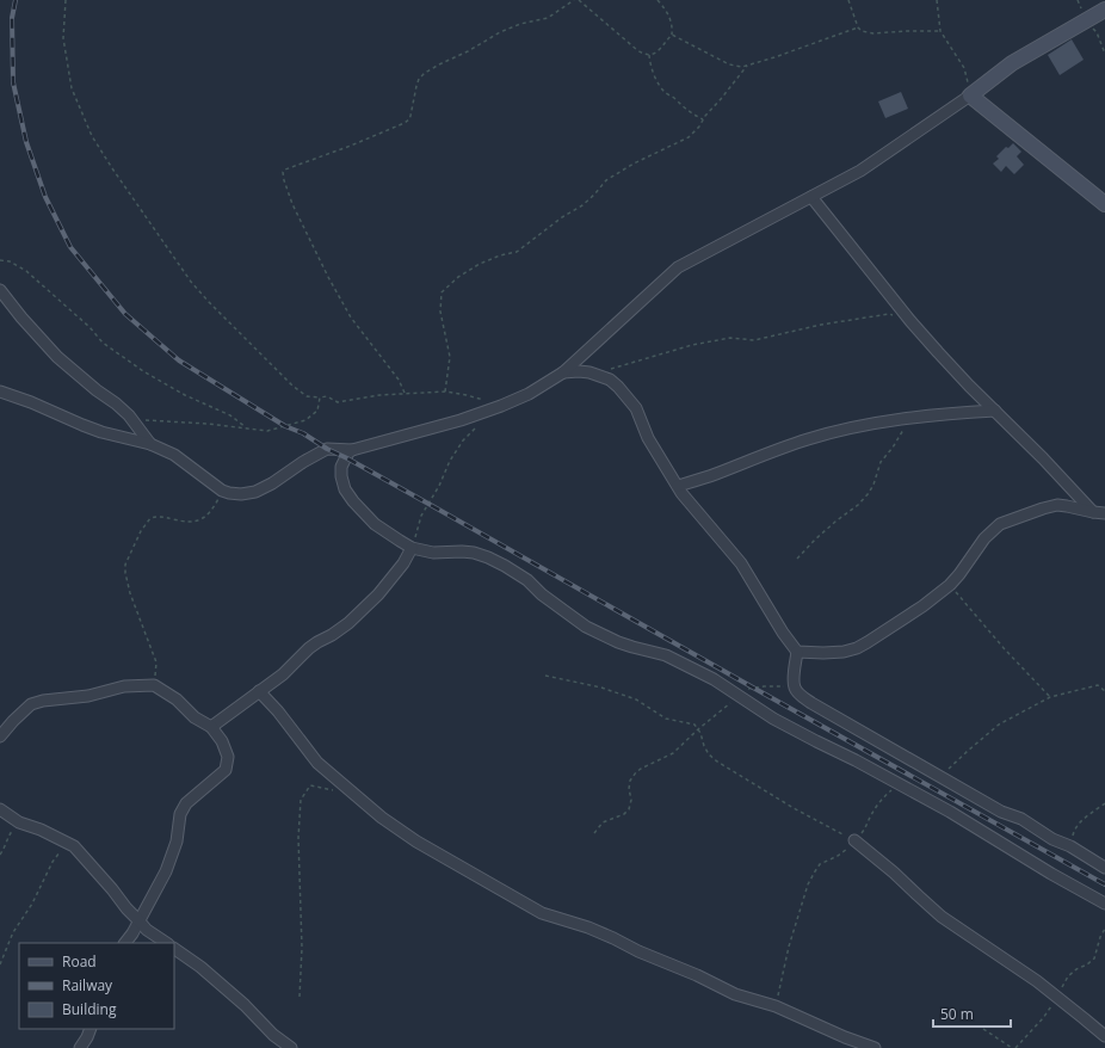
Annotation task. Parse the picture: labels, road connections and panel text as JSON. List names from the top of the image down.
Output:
{
  "legend": ["Road", "Railway", "Building"],
  "scale_bar": "50 m"
}
